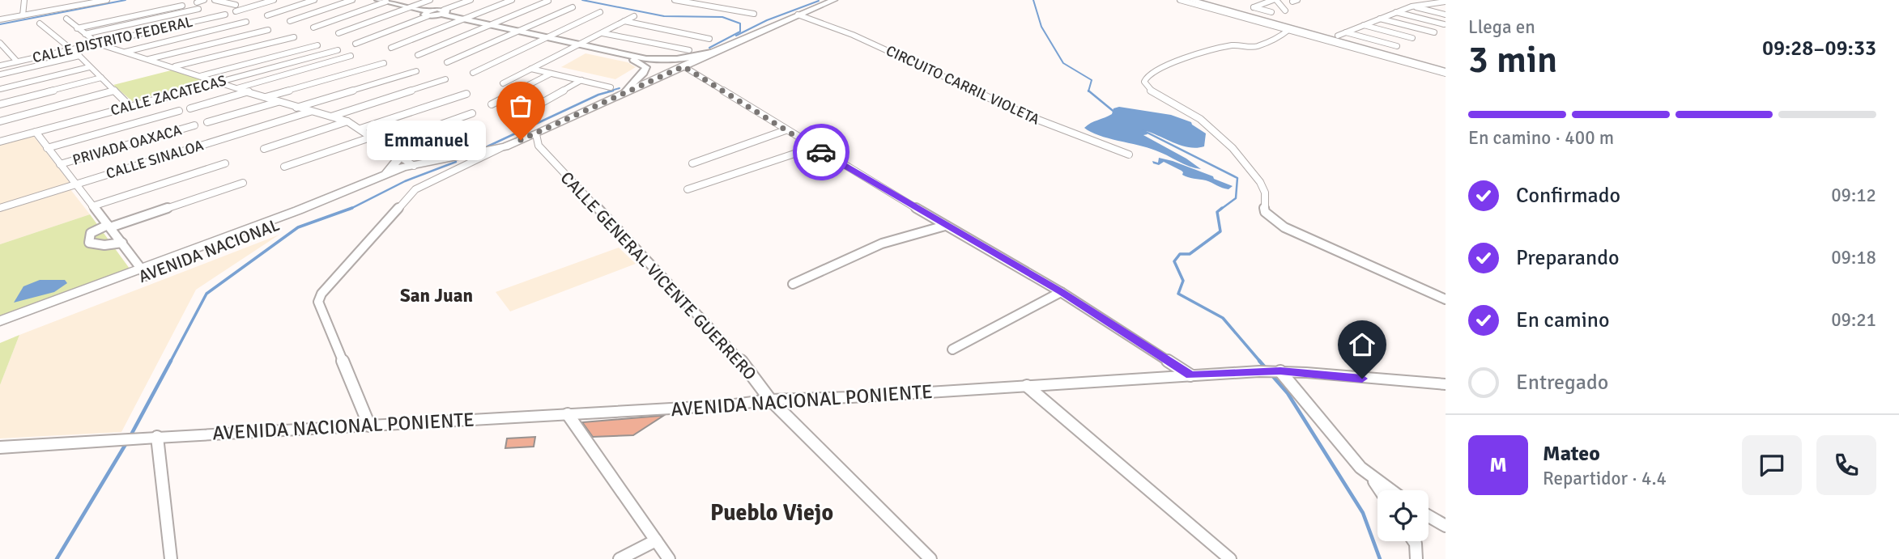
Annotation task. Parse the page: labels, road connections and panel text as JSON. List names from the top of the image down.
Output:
{
  "streets": {
    "main road": ["AVENIDA NACIONAL"],
    "street": [
      "CALLE DISTRITO FEDERAL",
      "CIRCUITO CARRIL VIOLETA",
      "CALLE ZACATECAS",
      "PRIVADA OAXACA",
      "CALLE SINALOA",
      "CALLE GENERAL VICENTE GUERRERO",
      "AVENIDA NACIONAL PONIENTE"
    ]
  },
  "crossings": [
    ["CIRCUITO CARRIL VIOLETA", "AVENIDA NACIONAL"],
    ["AVENIDA NACIONAL", "CALLE GENERAL VICENTE GUERRERO"],
    ["CALLE GENERAL VICENTE GUERRERO", "AVENIDA NACIONAL PONIENTE"]
  ],
  "districts": ["San Juan", "Pueblo Viejo"],
  "places": ["Emmanuel"],
  "page": {
    "heading": ["3 min", "Llega en", "09:28–09:33"],
    "panel": ["Mateo", "Repartidor · 4.4"],
    "bar": "En camino · 400 m",
    "bubble": "Emmanuel",
    "list": [
      ["Confirmado", "09:12"],
      ["Preparando", "09:18"],
      ["En camino", "09:21"],
      "Entregado"
    ],
    "round": "M"
  }
}
